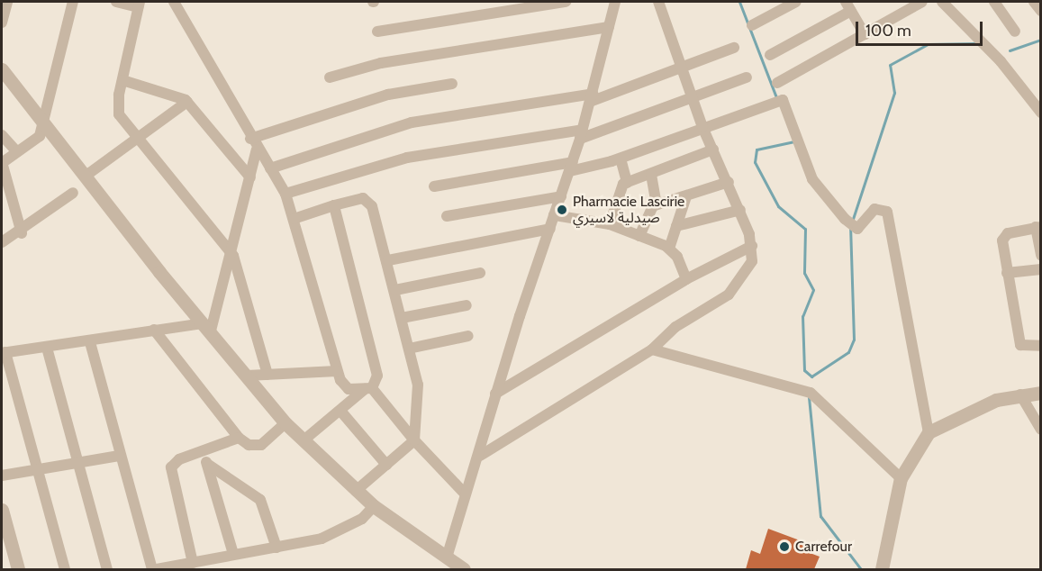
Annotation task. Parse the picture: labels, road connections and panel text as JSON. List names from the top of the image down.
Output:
{
  "places": ["Pharmacie Lascirie صيدلية لاسيري", "Carrefour"],
  "scale_bar": "100 m"
}
